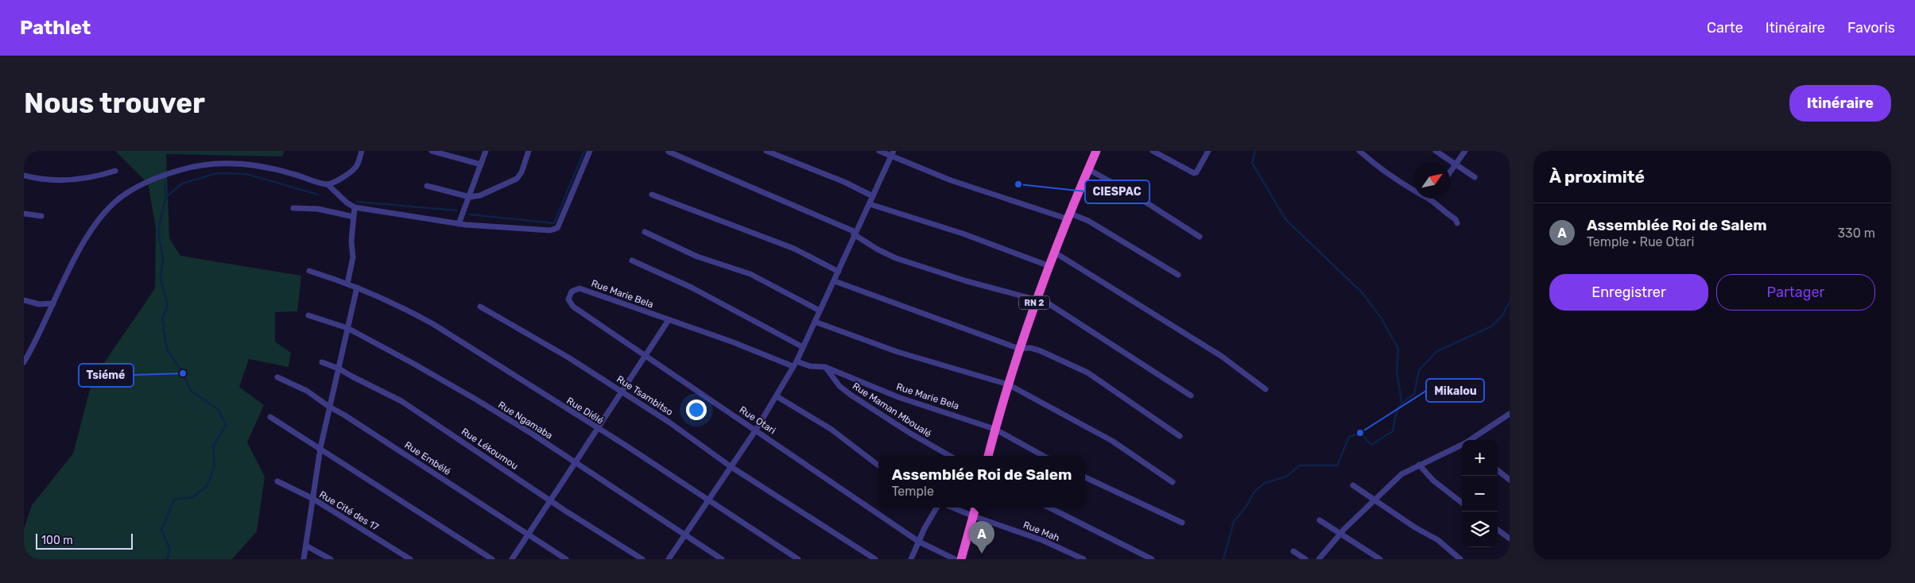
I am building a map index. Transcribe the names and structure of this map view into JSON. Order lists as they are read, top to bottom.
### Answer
{
  "streets": {
    "highway": ["RN 2"],
    "street": [
      "Rue Marie Bela",
      "Rue Tsambitso",
      "Rue Maman Mboualé",
      "Rue Diélé",
      "Rue Ngamaba",
      "Rue Otari",
      "Rue Lékoumou",
      "Rue Embélé",
      "Rue Cité des 17",
      "Rue Mah"
    ]
  },
  "crossings": [
    ["Rue Marie Bela", "RN 2"],
    ["Rue Marie Bela", "Rue Maman Mboualé"],
    ["Rue Marie Bela", "Rue Otari"]
  ],
  "places": ["CIESPAC", "Tsiémé", "Mikalou"],
  "scale_bar": "100 m",
  "north": "top right",
  "page": {
    "header": "Pathlet",
    "nav": ["Carte", "Itinéraire", "Favoris"],
    "buttons": [
      "Itinéraire",
      ["Enregistrer", "Partager"]
    ],
    "title": "Nous trouver",
    "heading": "À proximité",
    "list": [
      {
        "mark": "A",
        "name": "Assemblée Roi de Salem",
        "note": "Temple · Rue Otari",
        "value": "330 m"
      }
    ],
    "map_buttons": ["+", "−"],
    "popup": ["Assemblée Roi de Salem", "Temple"],
    "pins": "A",
    "scale": "100 m"
  }
}
